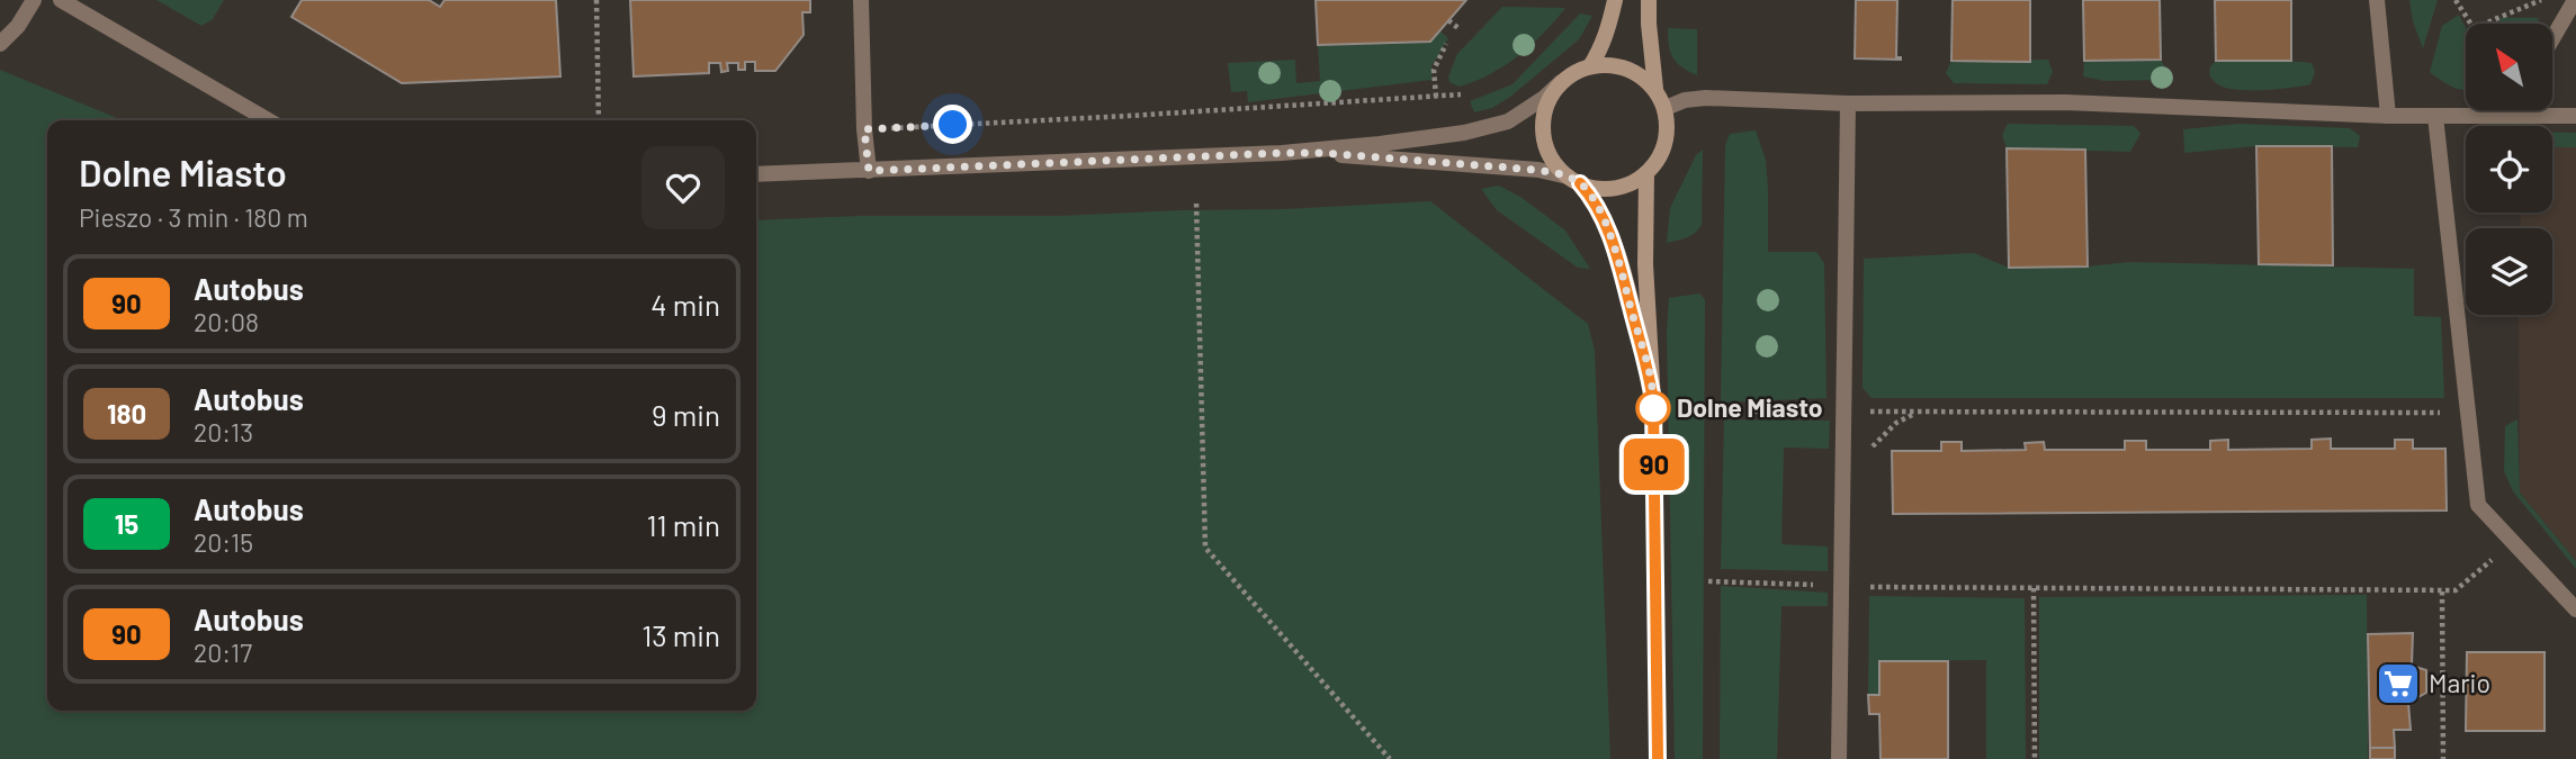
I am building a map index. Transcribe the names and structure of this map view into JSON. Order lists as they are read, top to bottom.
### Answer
{
  "places": {
    "other": ["Dolne Miasto"],
    "supermarket": ["Mario"]
  },
  "lines": ["bus line 90"],
  "north": "top left",
  "page": {
    "on_map": "90",
    "heading": ["Dolne Miasto", "Pieszo · 3 min · 180 m"],
    "list": [
      {
        "mark": "90",
        "name": "Autobus",
        "note": "20:08",
        "value": "4 min"
      },
      {
        "mark": "180",
        "name": "Autobus",
        "note": "20:13",
        "value": "9 min"
      },
      {
        "mark": "15",
        "name": "Autobus",
        "note": "20:15",
        "value": "11 min"
      },
      {
        "mark": "90",
        "name": "Autobus",
        "note": "20:17",
        "value": "13 min"
      }
    ]
  }
}
